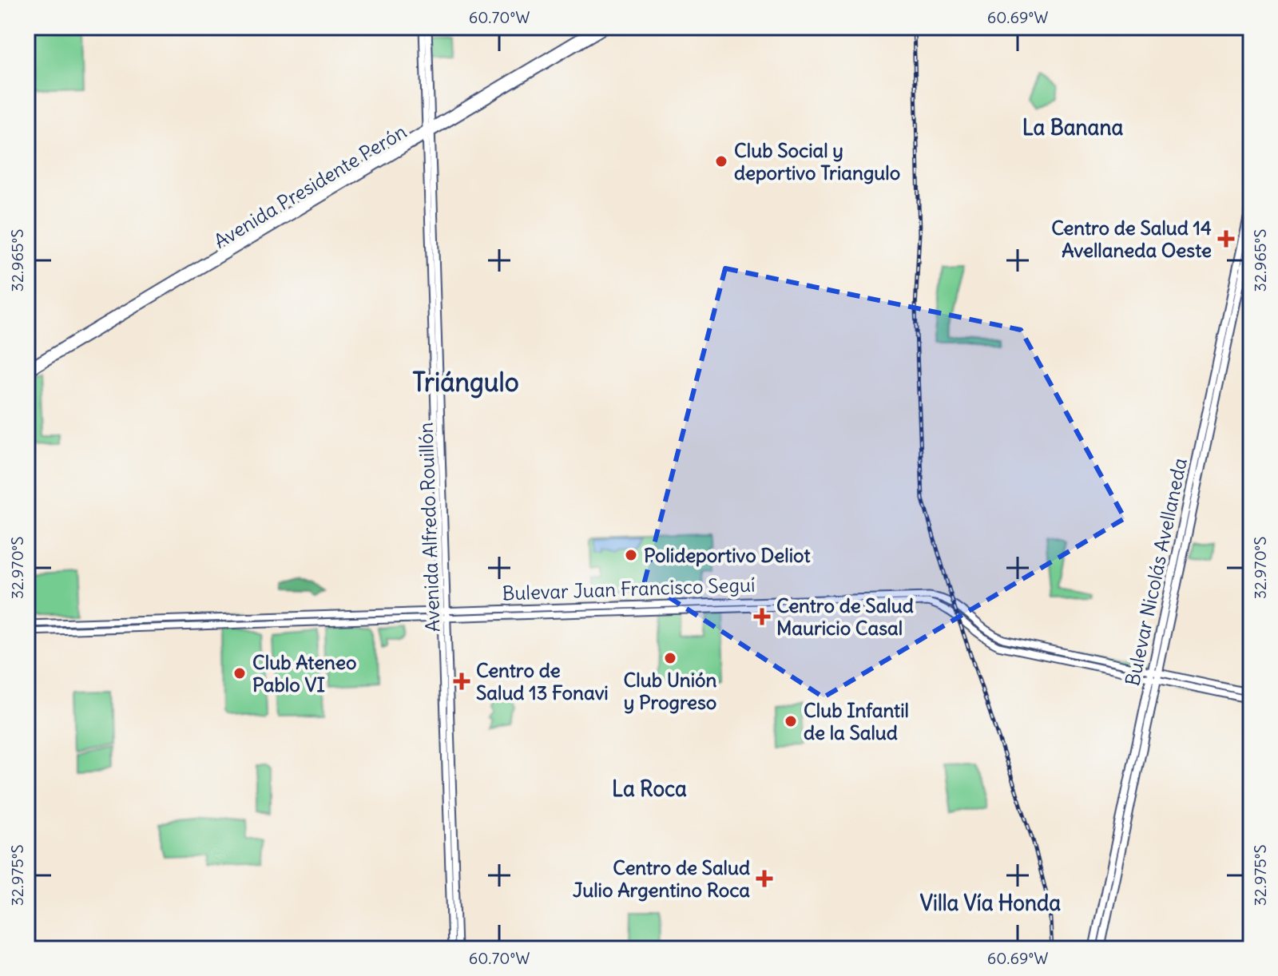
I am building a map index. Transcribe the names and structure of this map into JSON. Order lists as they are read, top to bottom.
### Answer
{
  "streets": {
    "main road": [
      "Avenida Presidente Perón",
      "Avenida Alfredo Rouillón",
      "Bulevar Nicolás Avellaneda",
      "Bulevar Juan Francisco Seguí"
    ]
  },
  "crossings": [
    ["Avenida Presidente Perón", "Avenida Alfredo Rouillón"],
    ["Avenida Alfredo Rouillón", "Bulevar Juan Francisco Seguí"],
    ["Bulevar Nicolás Avellaneda", "Bulevar Juan Francisco Seguí"]
  ],
  "districts": [
    "La Banana",
    "Triángulo",
    "La Roca",
    "Villa Vía Honda"
  ],
  "places": {
    "other": [
      "Club Social y deportivo Triangulo",
      "Polideportivo Deliot",
      "Club Unión y Progreso",
      "Club Ateneo Pablo VI",
      "Club Infantil de la Salud"
    ],
    "health": [
      "Centro de Salud 14 Avellaneda Oeste",
      "Centro de Salud Mauricio Casal",
      "Centro de Salud 13 Fonavi",
      "Centro de Salud Julio Argentino Roca"
    ]
  },
  "coordinates": [
    "60.70°W",
    "60.69°W",
    "32.965°S",
    "32.970°S",
    "32.975°S"
  ]
}
